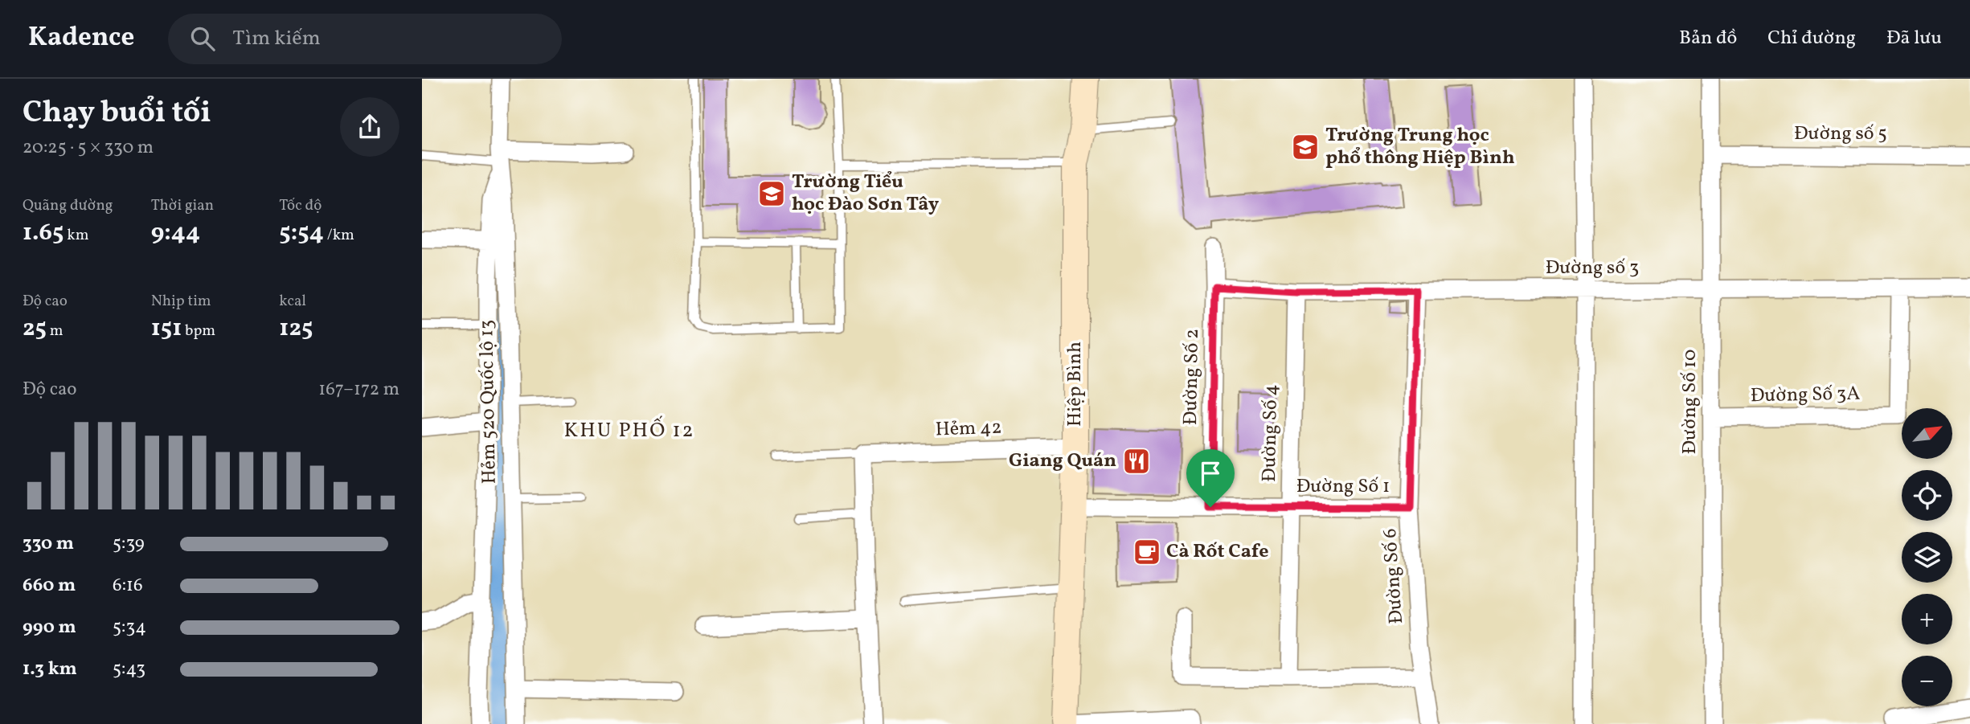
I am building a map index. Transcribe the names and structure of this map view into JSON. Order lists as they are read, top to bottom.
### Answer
{
  "streets": {
    "main road": ["Hiệp Bình"],
    "street": [
      "Đường số 5",
      "Đường số 3",
      "Đường Số 2",
      "Đường Số 3A",
      "Hẻm 520 Quốc lộ 13",
      "Đường Số 10",
      "Hẻm 42",
      "Đường Số 4",
      "Đường Số 1",
      "Đường Số 6"
    ]
  },
  "crossings": [
    ["Đường số 5", "Đường Số 10"],
    ["Đường số 3", "Đường Số 2"],
    ["Đường số 3", "Đường Số 3A"],
    ["Đường số 3", "Đường Số 10"],
    ["Đường số 3", "Đường Số 4"],
    ["Đường số 3", "Đường Số 6"],
    ["Đường Số 2", "Đường Số 1"],
    ["Hiệp Bình", "Hẻm 42"],
    ["Hiệp Bình", "Đường Số 1"],
    ["Đường Số 3A", "Đường Số 10"],
    ["Đường Số 4", "Đường Số 1"],
    ["Đường Số 1", "Đường Số 6"]
  ],
  "districts": ["KHU PHỐ 12"],
  "places": {
    "school or university": ["Trường Trung học phổ thông Hiệp Bình", "Trường Tiểu học Đào Sơn Tây"],
    "restaurant": ["Giang Quán"],
    "cafe": ["Cà Rốt Cafe"]
  },
  "north": "top right",
  "page": {
    "header": "Kadence",
    "search": "Tìm kiếm",
    "nav": ["Bản đồ", "Chỉ đường", "Đã lưu"],
    "heading": ["Chạy buổi tối", "20:25 · 5 × 330 m"],
    "stats": [
      ["Quãng đường", "1.65 km"],
      ["Thời gian", "9:44"],
      ["Tốc độ", "5:54 /km"],
      ["Độ cao", "25 m"],
      ["Nhịp tim", "151 bpm"],
      ["kcal", "125"]
    ],
    "chart": ["Độ cao", "167–172 m"],
    "map_buttons": ["+", "−"],
    "list": [
      {
        "name": "330 m",
        "note": "5:39"
      },
      {
        "name": "660 m",
        "note": "6:16"
      },
      {
        "name": "990 m",
        "note": "5:34"
      },
      {
        "name": "1.3 km",
        "note": "5:43"
      }
    ]
  }
}
